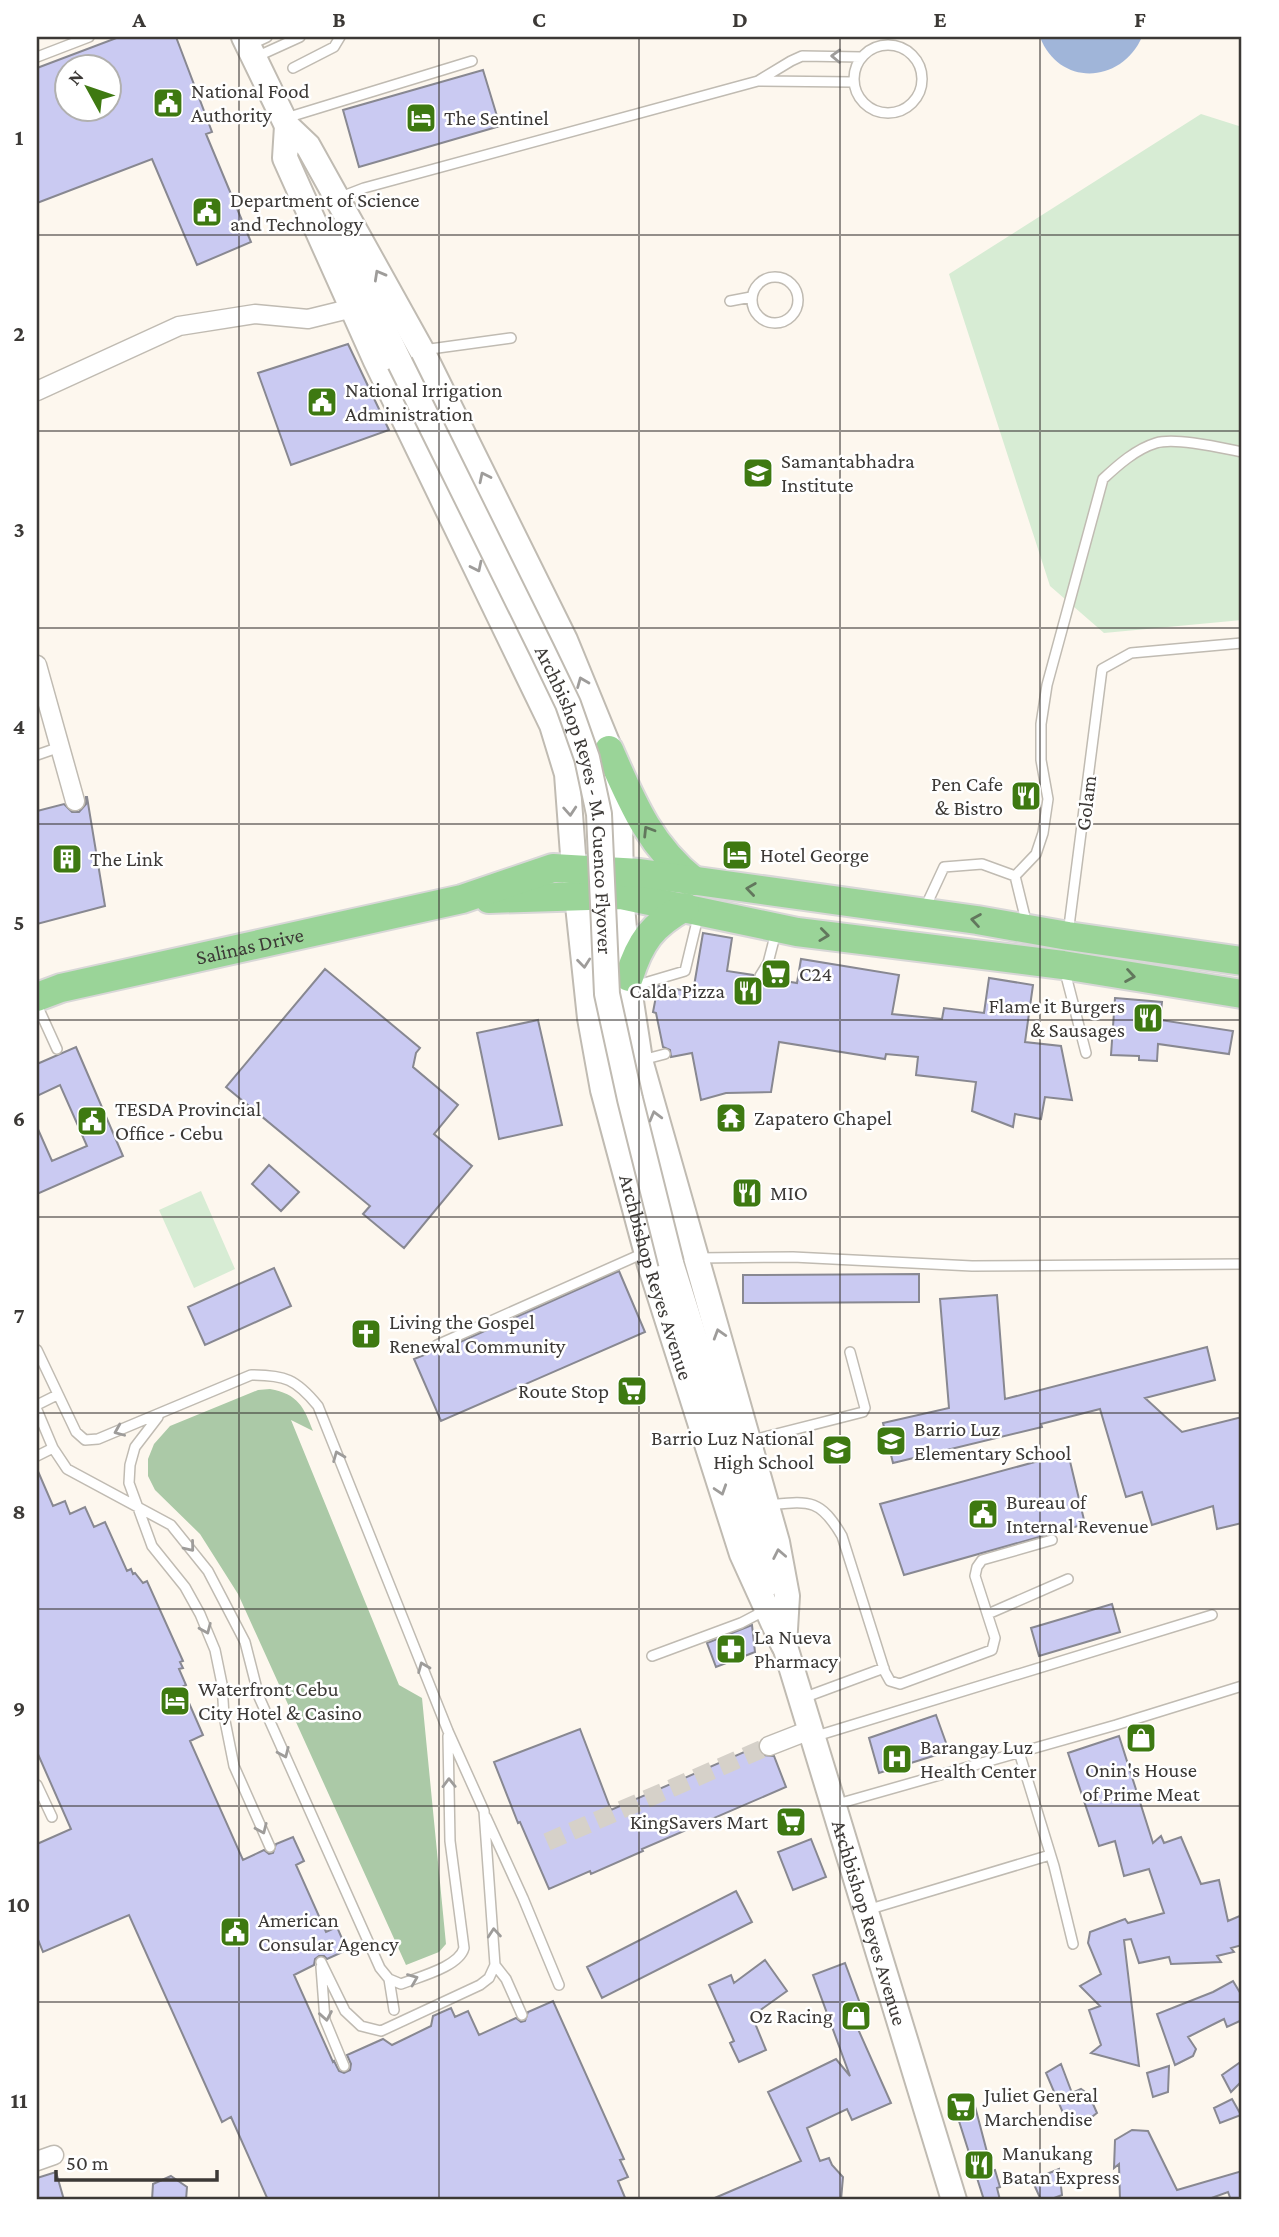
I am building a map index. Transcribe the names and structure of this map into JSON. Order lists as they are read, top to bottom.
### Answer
{
  "streets": {
    "main road": ["Archbishop Reyes - M. Cuenco Flyover", "Salinas Drive", "Archbishop Reyes Avenue"],
    "lane": ["Golam"]
  },
  "crossings": [
    ["Archbishop Reyes - M. Cuenco Flyover", "Archbishop Reyes Avenue"],
    ["Salinas Drive", "Archbishop Reyes Avenue"]
  ],
  "places": {
    "public building": [
      "National Food Authority",
      "Department of Science and Technology",
      "National Irrigation Administration",
      "TESDA Provincial Office - Cebu",
      "Bureau of Internal Revenue",
      "American Consular Agency"
    ],
    "hotel": ["The Sentinel", "Hotel George", "Waterfront Cebu City Hotel & Casino"],
    "school or university": ["Samantabhadra Institute", "Barrio Luz Elementary School", "Barrio Luz National High School"],
    "restaurant": [
      "Pen Cafe & Bistro",
      "Calda Pizza",
      "Flame it Burgers & Sausages",
      "MIO",
      "Manukang Batan Express"
    ],
    "building": ["The Link"],
    "supermarket": [
      "C24",
      "Route Stop",
      "KingSavers Mart",
      "Juliet General Marchendise"
    ],
    "temple": ["Zapatero Chapel"],
    "church": ["Living the Gospel Renewal Community"],
    "pharmacy": ["La Nueva Pharmacy"],
    "shop": ["Onin's House of Prime Meat", "Oz Racing"],
    "hospital": ["Barangay Luz Health Center"]
  },
  "scale_bar": "50 m",
  "north": "top left",
  "grid": {
    "columns": [
      "A",
      "B",
      "C",
      "D",
      "E",
      "F"
    ],
    "rows": [
      "1",
      "2",
      "3",
      "4",
      "5",
      "6",
      "7",
      "8",
      "9",
      "10",
      "11"
    ]
  }
}
